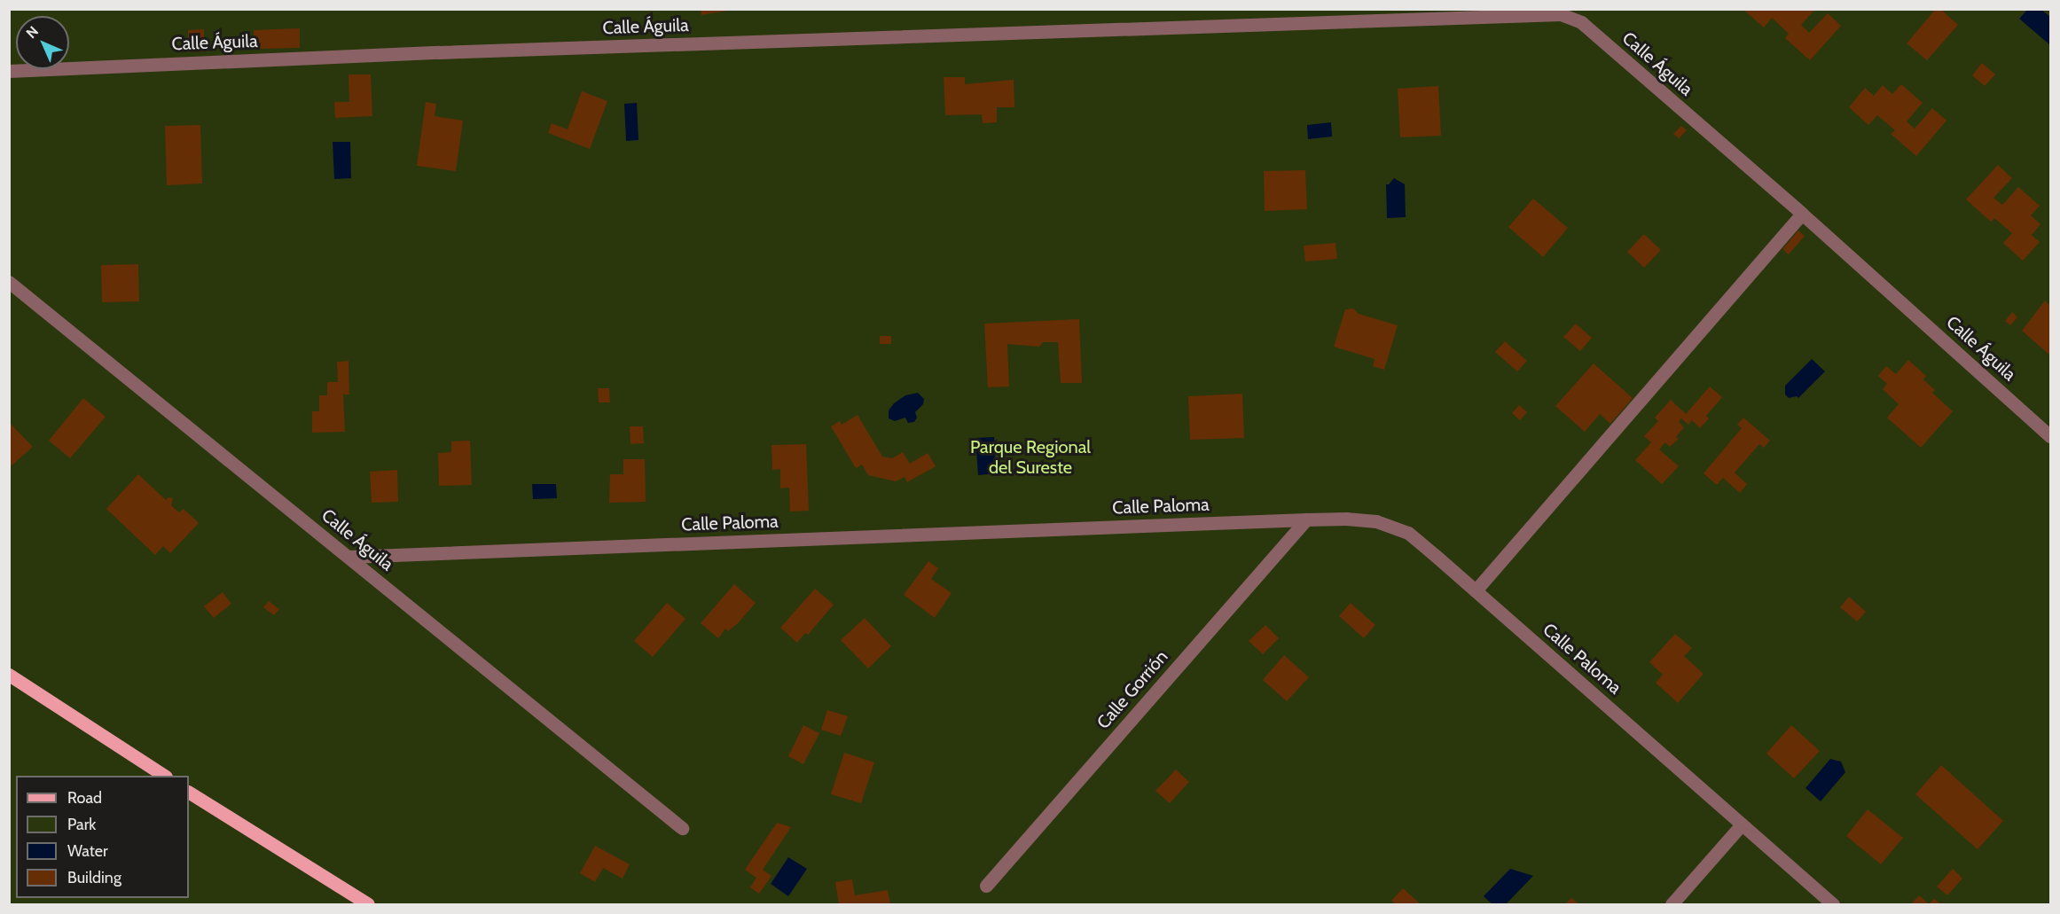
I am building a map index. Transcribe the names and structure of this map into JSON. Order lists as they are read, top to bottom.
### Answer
{
  "streets": {
    "street": ["Calle Águila", "Calle Paloma", "Calle Gorrión"]
  },
  "crossings": [
    ["Calle Águila", "Calle Paloma"],
    ["Calle Paloma", "Calle Gorrión"]
  ],
  "parks": ["Parque Regional del Sureste"],
  "legend": [
    "Road",
    "Park",
    "Water",
    "Building"
  ],
  "north": "top left"
}
